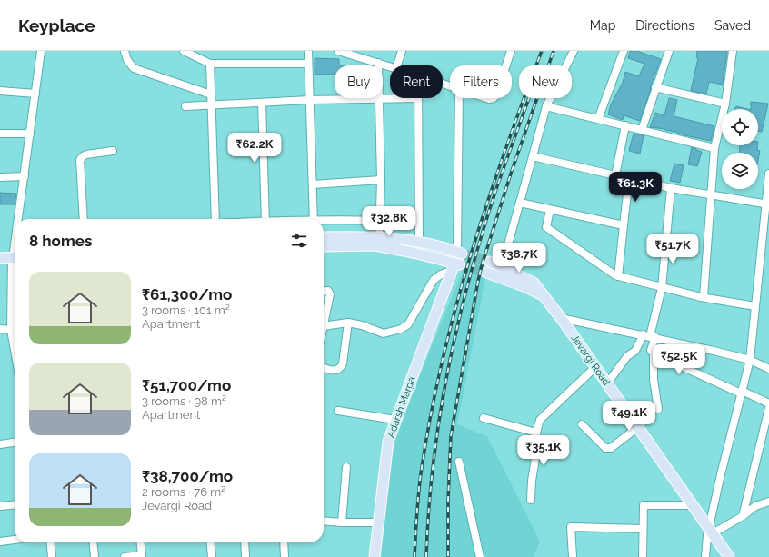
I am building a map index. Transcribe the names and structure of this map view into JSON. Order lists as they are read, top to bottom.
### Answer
{
  "streets": {
    "main road": ["Jevargi Road", "Adarsh Marga"]
  },
  "page": {
    "header": "Keyplace",
    "nav": ["Map", "Directions", "Saved"],
    "chip": [
      "Buy",
      "Rent",
      "Filters",
      "New"
    ],
    "price": [
      "₹62.2K",
      "₹61.3K",
      "₹32.8K",
      "₹51.7K",
      "₹38.7K",
      "₹52.5K",
      "₹49.1K",
      "₹35.1K"
    ],
    "heading": "8 homes",
    "list": [
      {
        "name": "₹61,300/mo",
        "note": "3 rooms · 101 m² · Apartment"
      },
      {
        "name": "₹51,700/mo",
        "note": "3 rooms · 98 m² · Apartment"
      },
      {
        "name": "₹38,700/mo",
        "note": "2 rooms · 76 m² · Jevargi Road"
      }
    ]
  }
}
